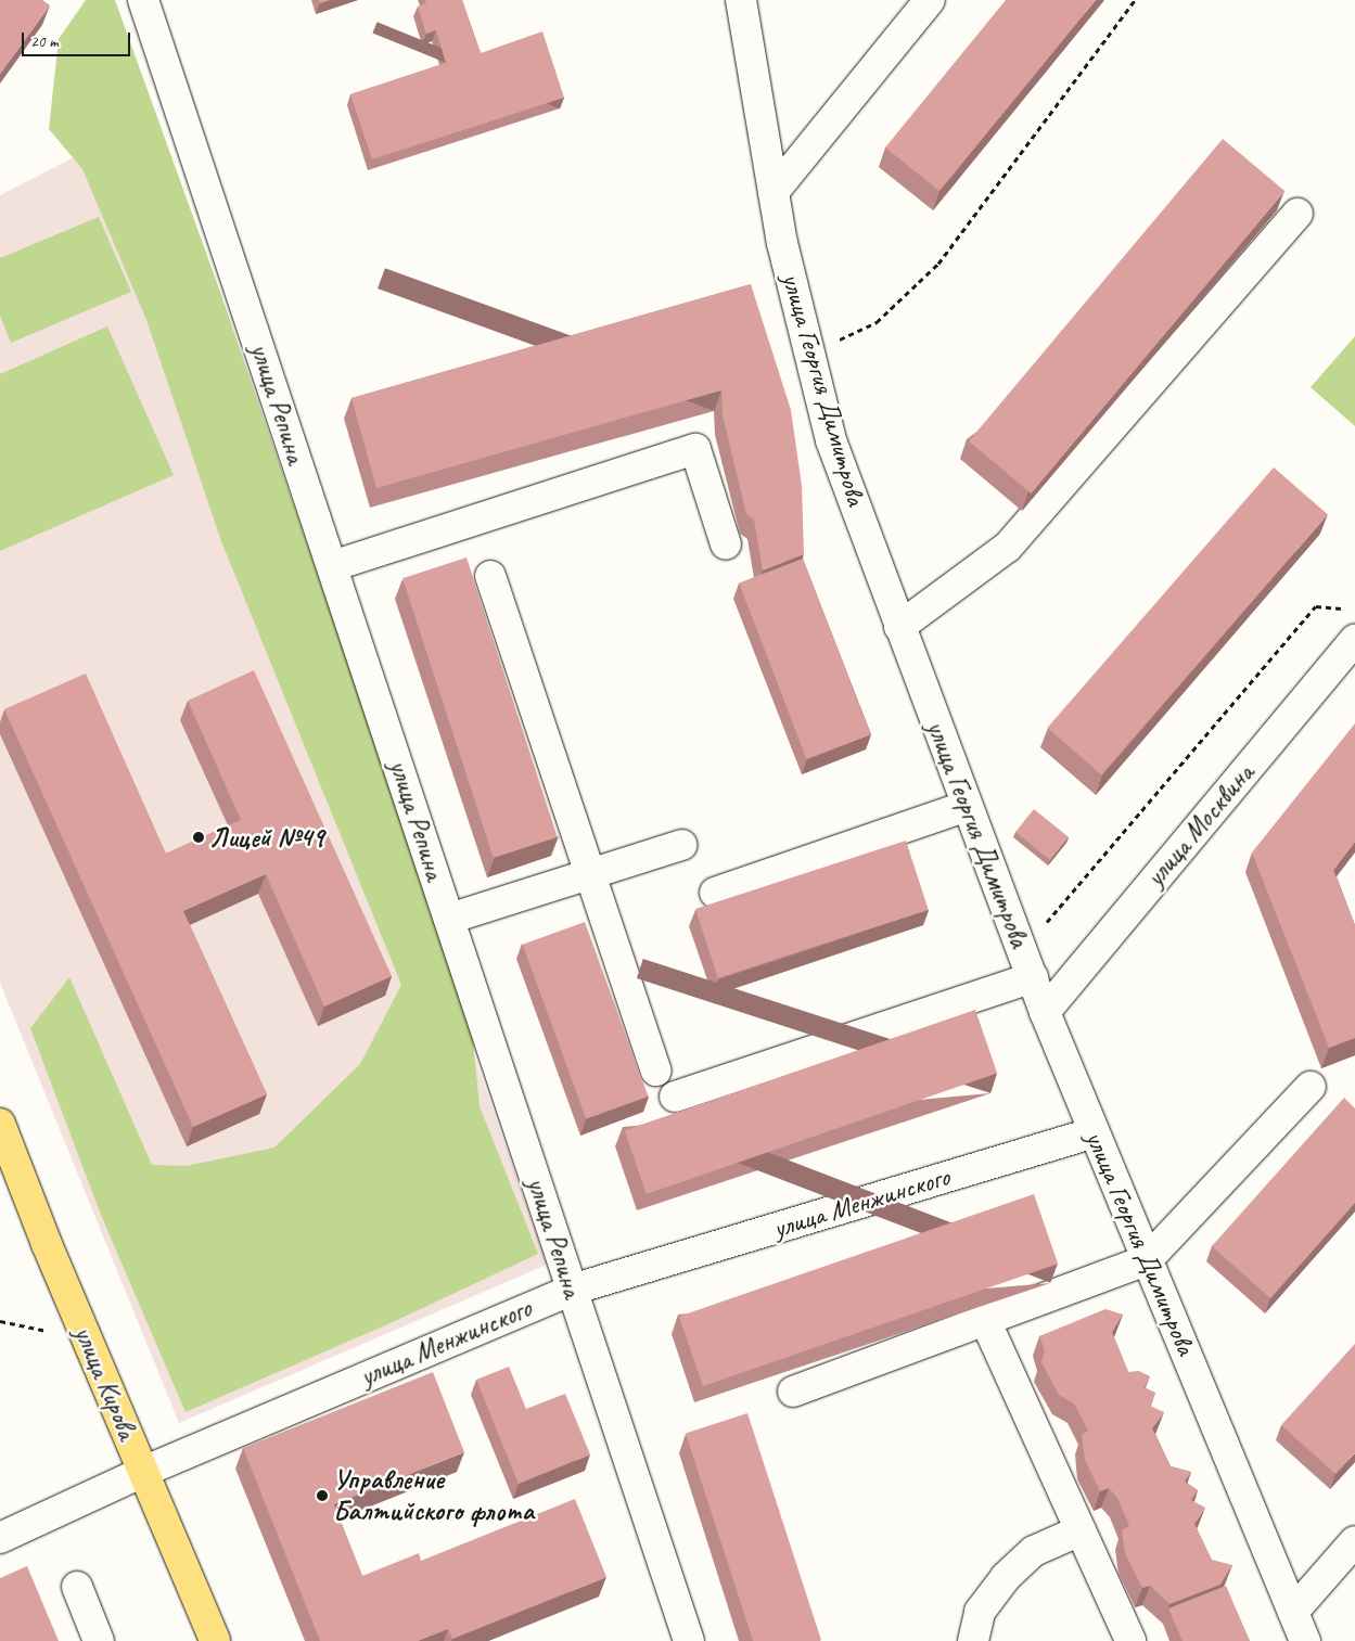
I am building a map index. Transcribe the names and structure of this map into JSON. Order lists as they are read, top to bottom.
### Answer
{
  "streets": {
    "main road": ["улица Кирова"],
    "street": [
      "улица Георгия Димитрова",
      "улица Репина",
      "улица Москвина",
      "улица Менжинского"
    ]
  },
  "crossings": [
    ["улица Георгия Димитрова", "улица Москвина"],
    ["улица Георгия Димитрова", "улица Менжинского"],
    ["улица Репина", "улица Менжинского"],
    ["улица Менжинского", "улица Кирова"]
  ],
  "places": ["Лицей №49", "Управление Балтийского флота"],
  "scale_bar": "20 m"
}
